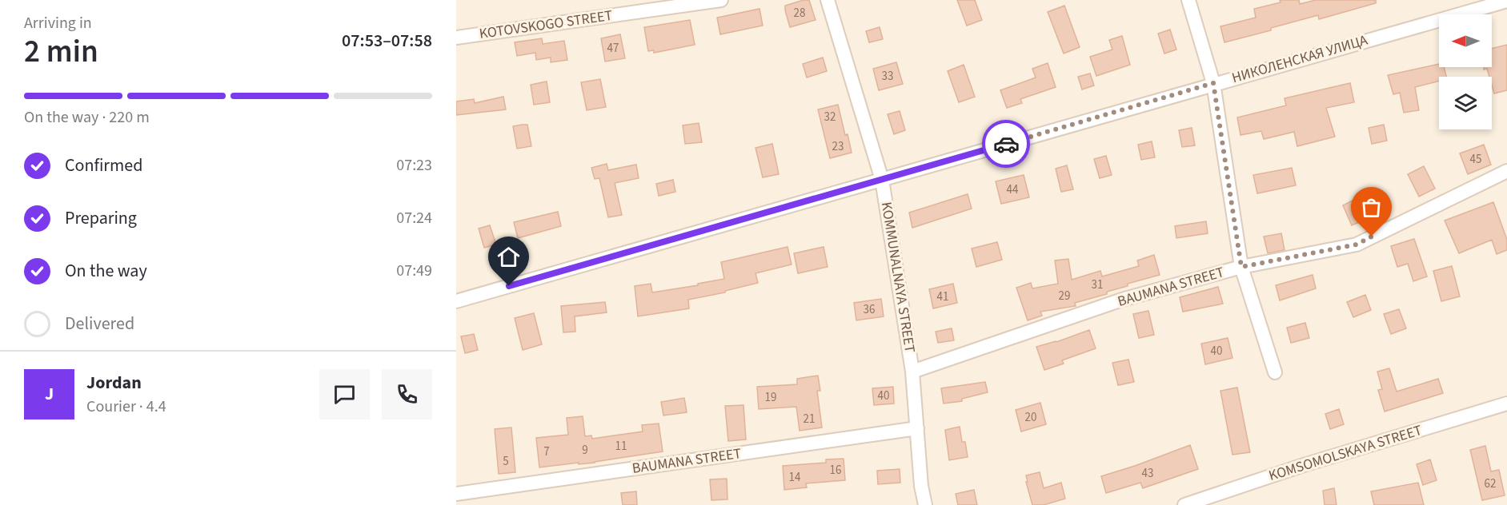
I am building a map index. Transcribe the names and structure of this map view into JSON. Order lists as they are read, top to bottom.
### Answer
{
  "streets": {
    "street": [
      "KOTOVSKOGO STREET",
      "НИКОЛЕНСКАЯ УЛИЦА",
      "KOMMUNALNAYA STREET",
      "BAUMANA STREET",
      "KOMSOMOLSKAYA STREET"
    ]
  },
  "crossings": [
    ["НИКОЛЕНСКАЯ УЛИЦА", "KOMMUNALNAYA STREET"],
    ["KOMMUNALNAYA STREET", "BAUMANA STREET"]
  ],
  "house_numbers": [
    "28",
    "47",
    "33",
    "32",
    "23",
    "45",
    "44",
    "31",
    "29",
    "41",
    "36",
    "40",
    "40",
    "19",
    "20",
    "21",
    "11",
    "9",
    "7",
    "5",
    "16",
    "43",
    "14",
    "62"
  ],
  "north": "left",
  "page": {
    "heading": ["2 min", "Arriving in", "07:53–07:58"],
    "panel": ["Jordan", "Courier · 4.4"],
    "bar": "On the way · 220 m",
    "list": [
      ["Confirmed", "07:23"],
      ["Preparing", "07:24"],
      ["On the way", "07:49"],
      "Delivered"
    ],
    "round": "J"
  }
}
